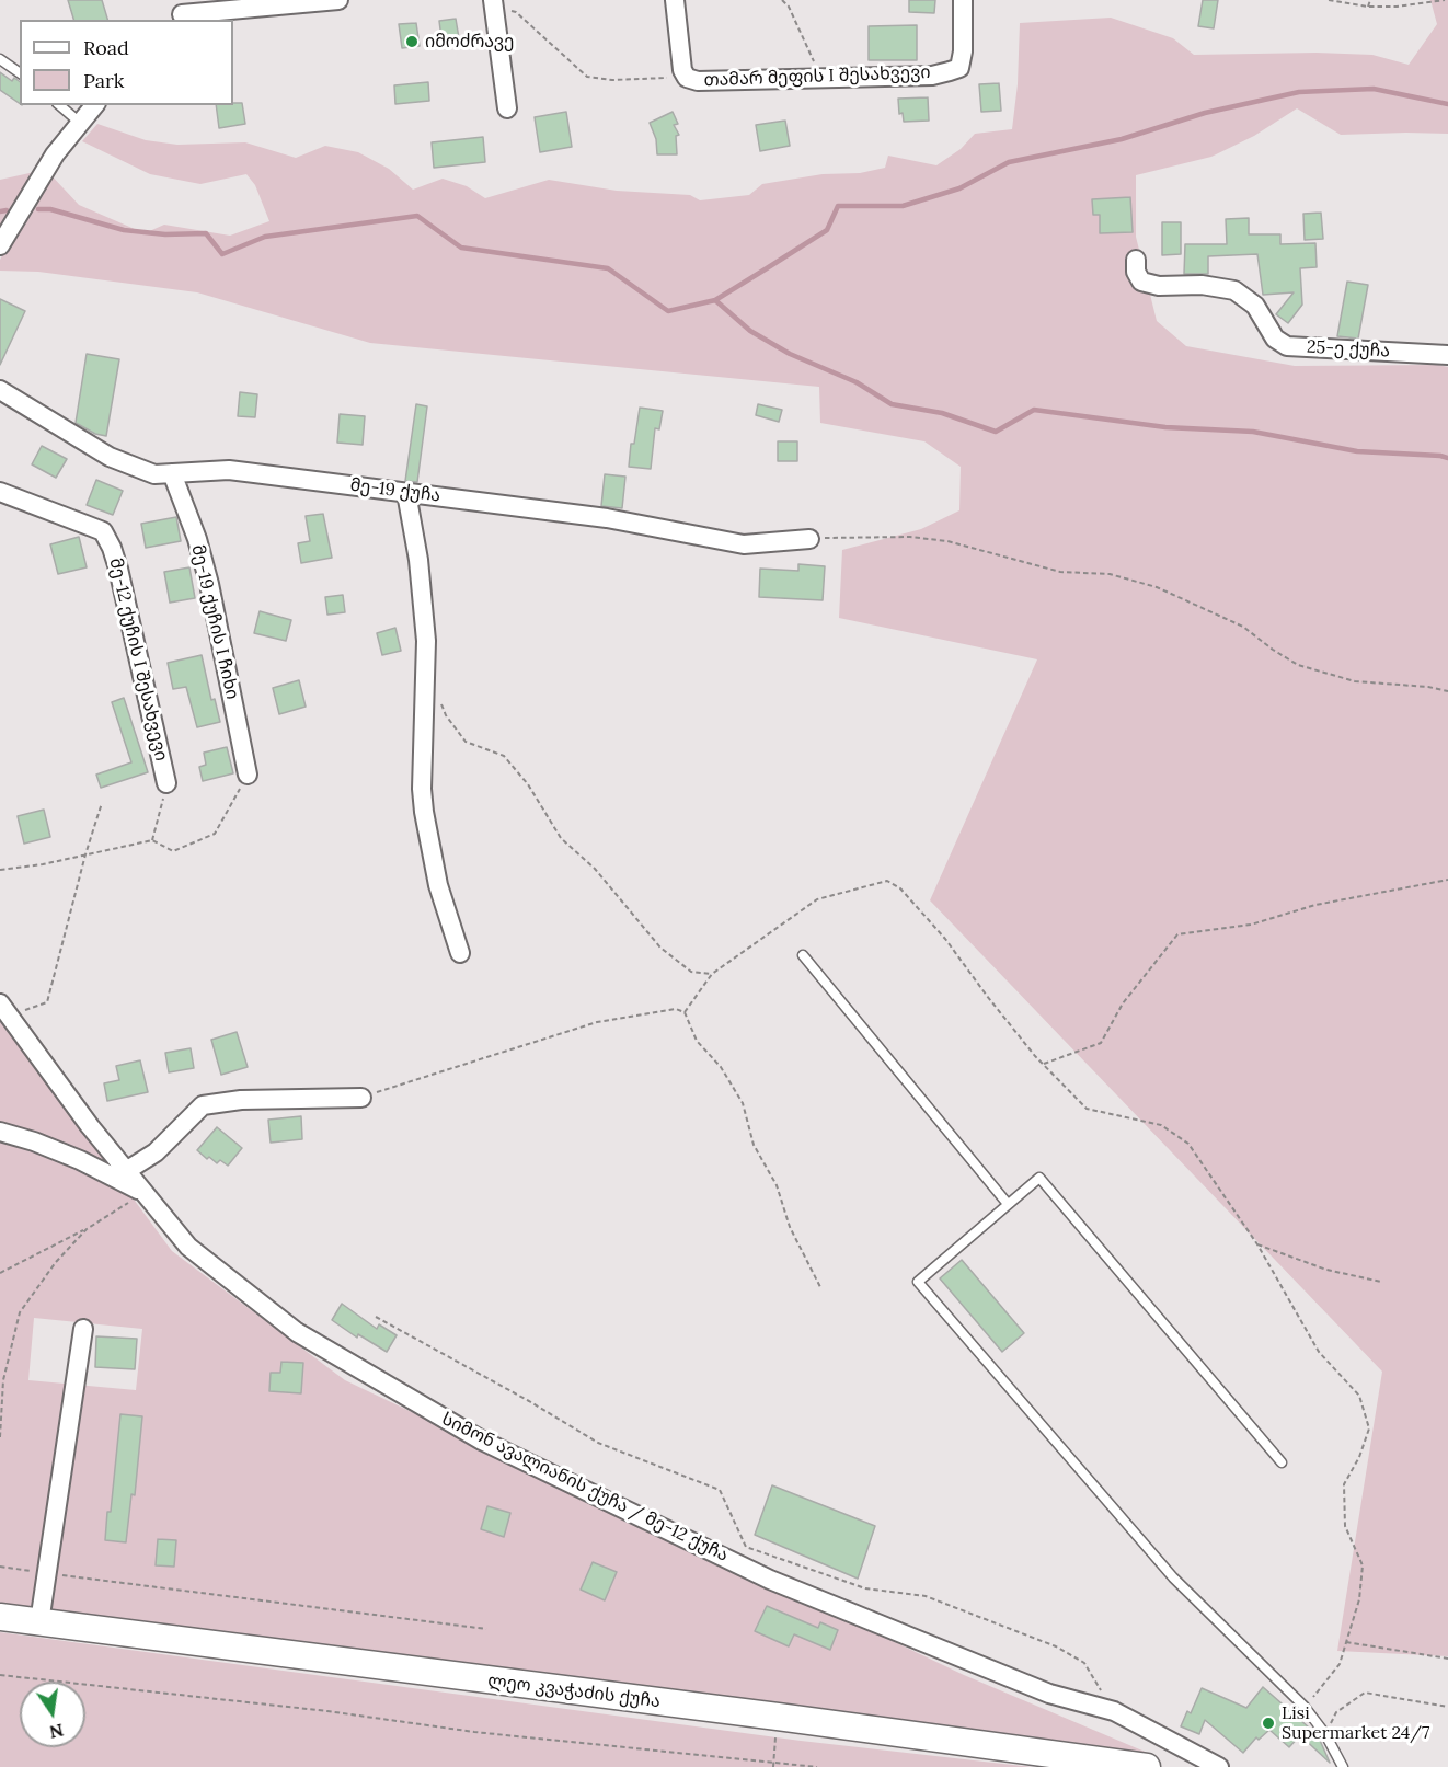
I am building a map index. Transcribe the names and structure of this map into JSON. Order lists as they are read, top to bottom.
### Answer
{
  "streets": {
    "main road": ["ლეო კვაჭაძის ქუჩა"],
    "street": [
      "თამარ მეფის I შესახვევი",
      "25-ე ქუჩა",
      "მე-19 ქუჩა",
      "მე-19 ქუჩის I ჩიხი",
      "მე-12 ქუჩის I შესახვევი",
      "სიმონ ავალიანის ქუჩა / მე-12 ქუჩა"
    ]
  },
  "crossings": [
    ["მე-19 ქუჩა", "მე-19 ქუჩის I ჩიხი"]
  ],
  "places": ["იმოძრავე", "Lisi Supermarket 24/7"],
  "legend": ["Road", "Park"],
  "north": "bottom"
}
